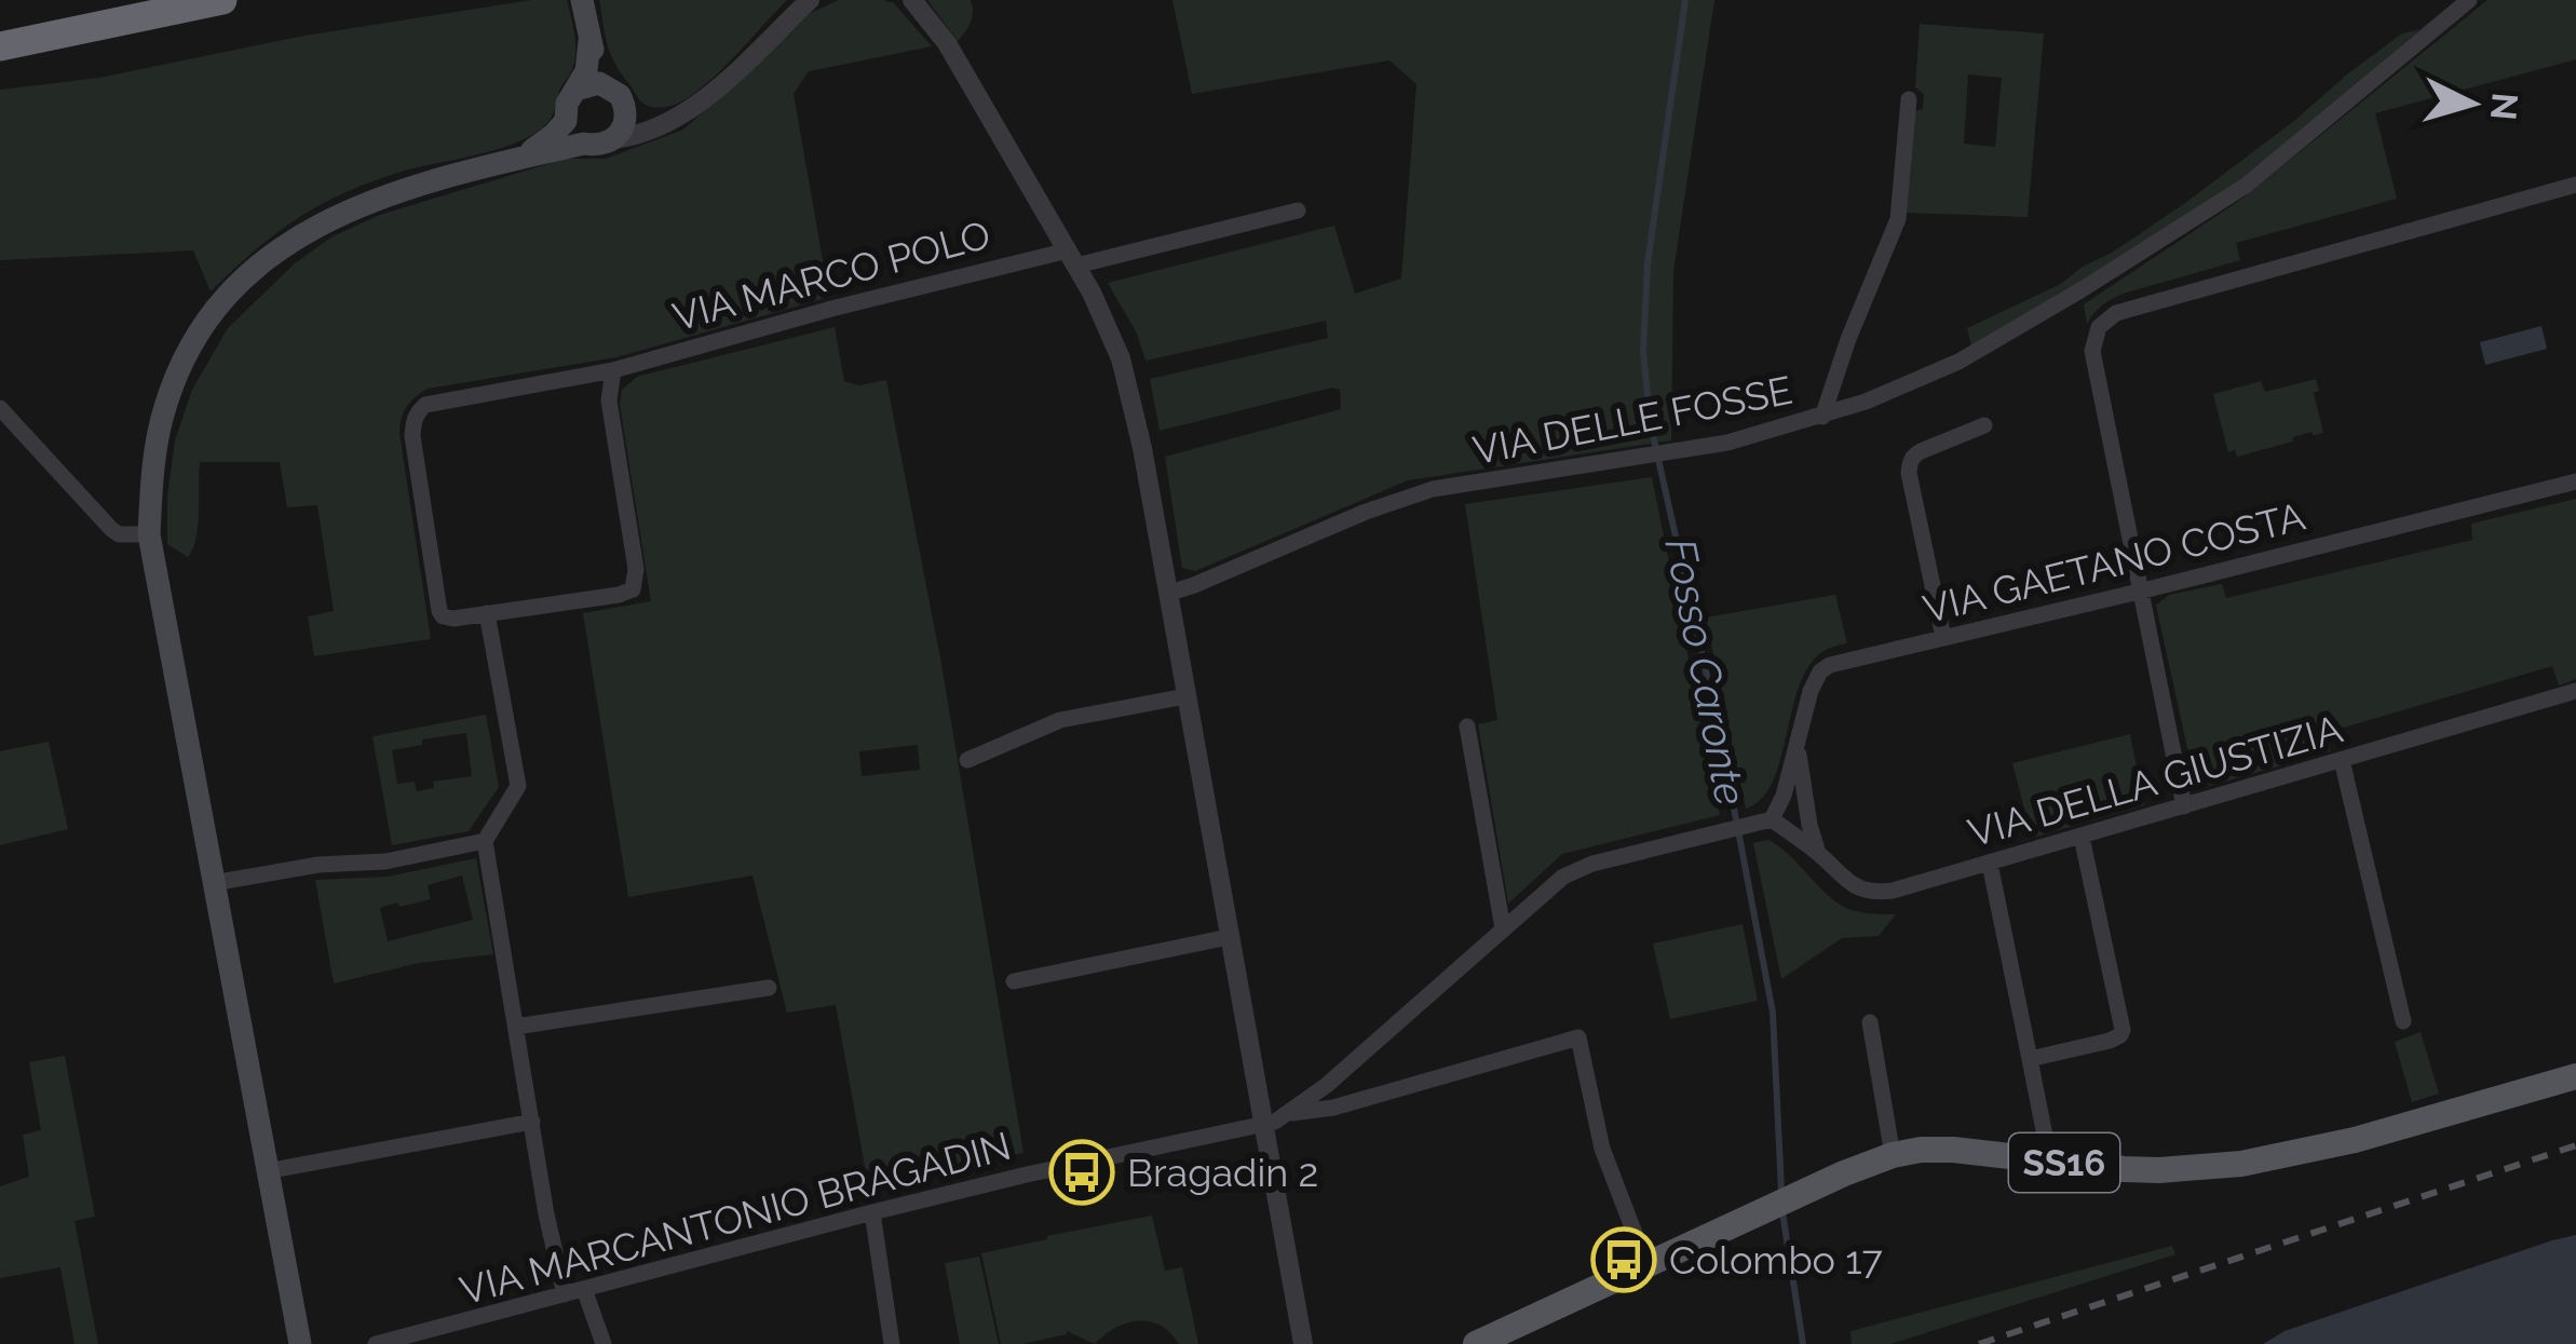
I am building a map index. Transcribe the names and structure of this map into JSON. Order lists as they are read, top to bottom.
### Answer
{
  "streets": {
    "main road": ["SS16"],
    "street": [
      "VIA MARCO POLO",
      "VIA DELLE FOSSE",
      "VIA GAETANO COSTA",
      "VIA DELLA GIUSTIZIA",
      "VIA MARCANTONIO BRAGADIN"
    ]
  },
  "crossings": [
    ["VIA MARCO POLO", "VIA DELLE FOSSE"],
    ["VIA MARCO POLO", "VIA MARCANTONIO BRAGADIN"],
    ["VIA GAETANO COSTA", "VIA DELLA GIUSTIZIA"]
  ],
  "water": ["Fosso Caronte"],
  "places": {
    "bus stop": ["Bragadin 2", "Colombo 17"]
  },
  "north": "right"
}
